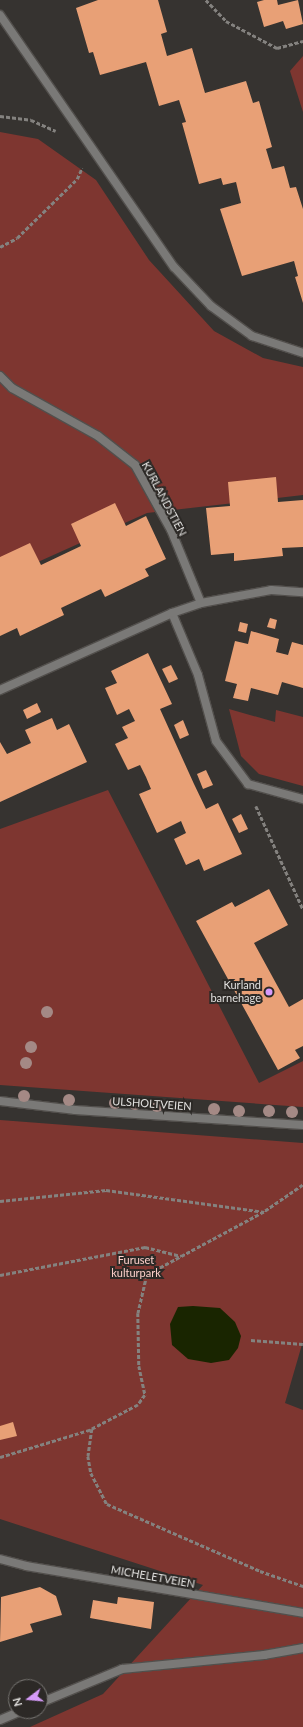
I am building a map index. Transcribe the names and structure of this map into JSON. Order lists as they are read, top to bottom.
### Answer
{
  "streets": {
    "street": ["KURLANDSTIEN", "ULSHOLTVEIEN", "MICHELETVEIEN"]
  },
  "parks": ["Furuset kulturpark"],
  "places": ["Kurland barnehage"],
  "north": "left"
}
